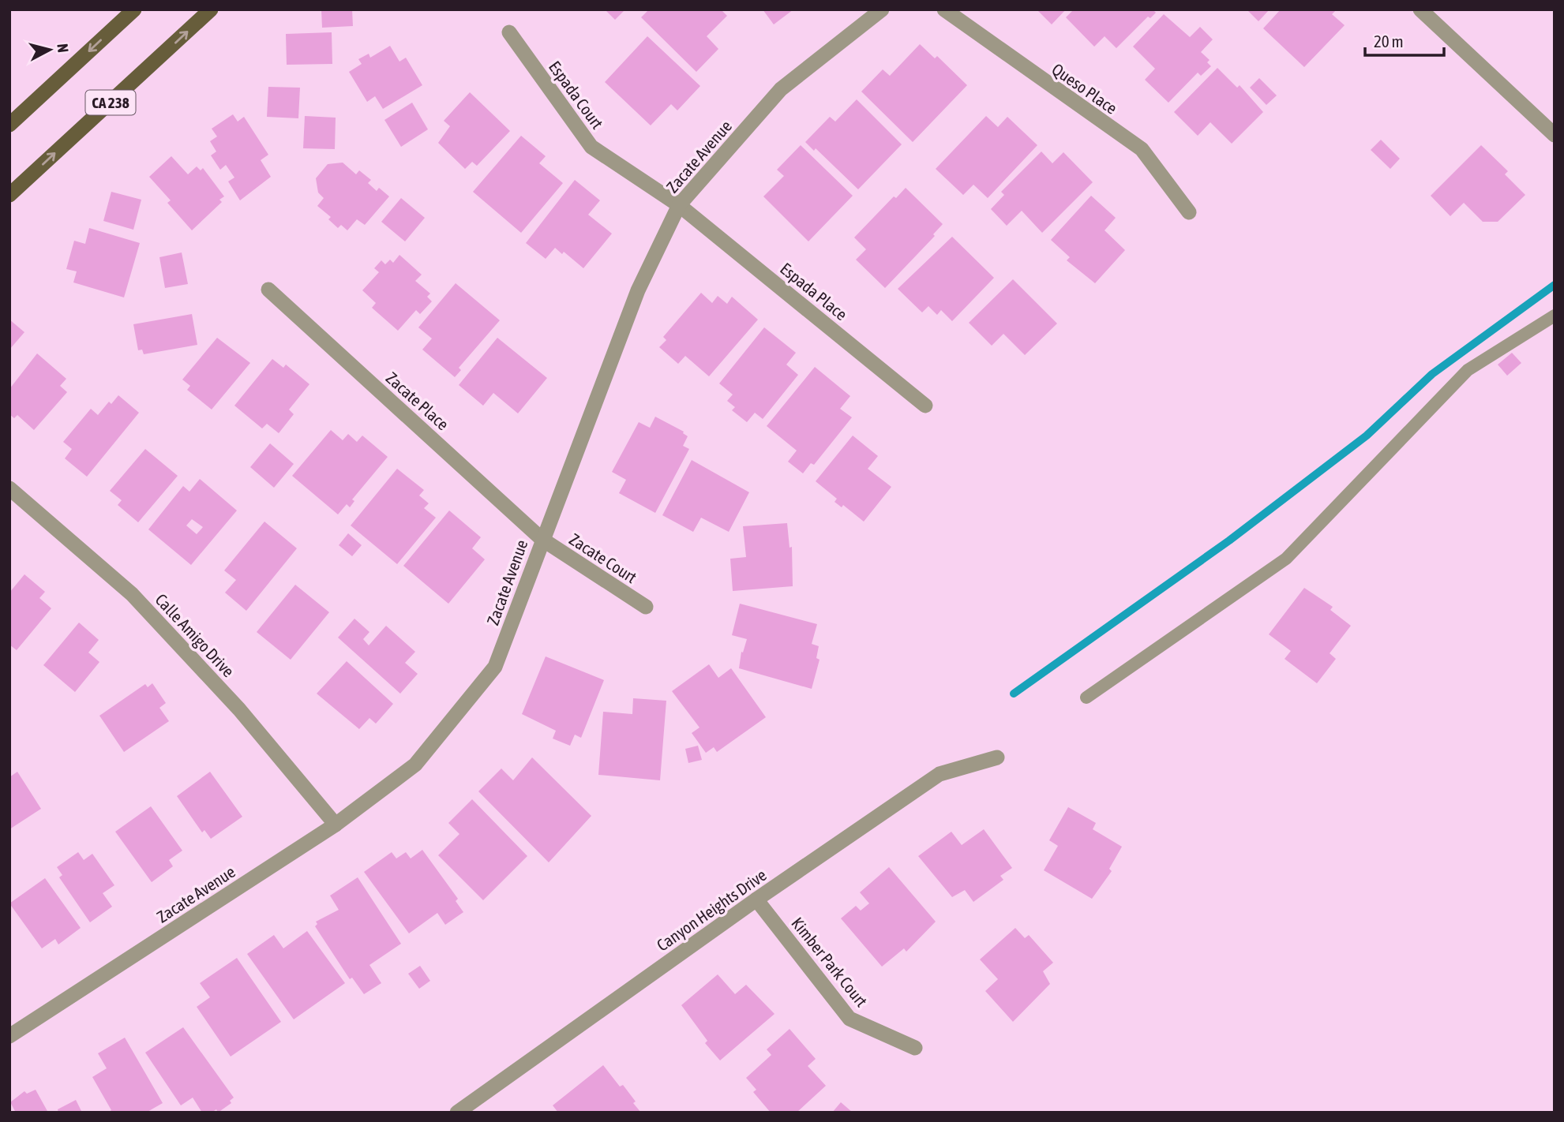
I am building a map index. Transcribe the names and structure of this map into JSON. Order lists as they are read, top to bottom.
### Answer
{
  "streets": {
    "main road": ["CA 238"],
    "street": [
      "Queso Place",
      "Espada Court",
      "Zacate Avenue",
      "Espada Place",
      "Zacate Place",
      "Zacate Court",
      "Calle Amigo Drive",
      "Canyon Heights Drive",
      "Kimber Park Court"
    ]
  },
  "crossings": [
    ["Espada Court", "Zacate Avenue"],
    ["Espada Court", "Espada Place"],
    ["Zacate Avenue", "Espada Place"],
    ["Zacate Avenue", "Zacate Place"],
    ["Zacate Avenue", "Zacate Court"],
    ["Zacate Avenue", "Calle Amigo Drive"],
    ["Zacate Place", "Zacate Court"],
    ["Canyon Heights Drive", "Kimber Park Court"]
  ],
  "scale_bar": "20 m",
  "north": "right"
}
